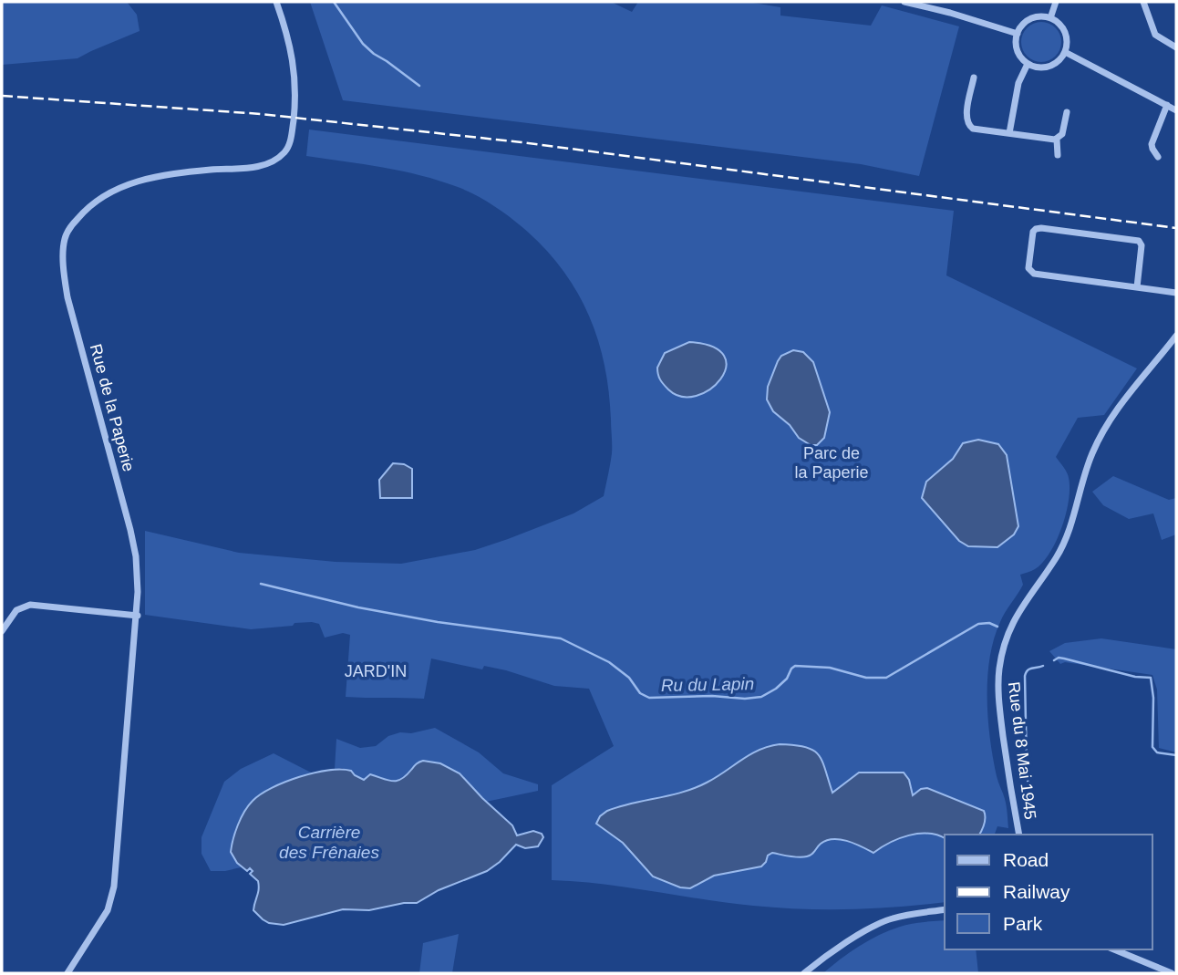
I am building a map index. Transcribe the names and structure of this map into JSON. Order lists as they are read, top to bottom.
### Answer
{
  "streets": {
    "street": ["Rue de la Paperie", "Rue du 8 Mai 1945"]
  },
  "water": ["Ru du Lapin", "Carrière des Frênaies"],
  "parks": ["Parc de la Paperie", "JARD'IN"],
  "legend": ["Road", "Railway", "Park"]
}
